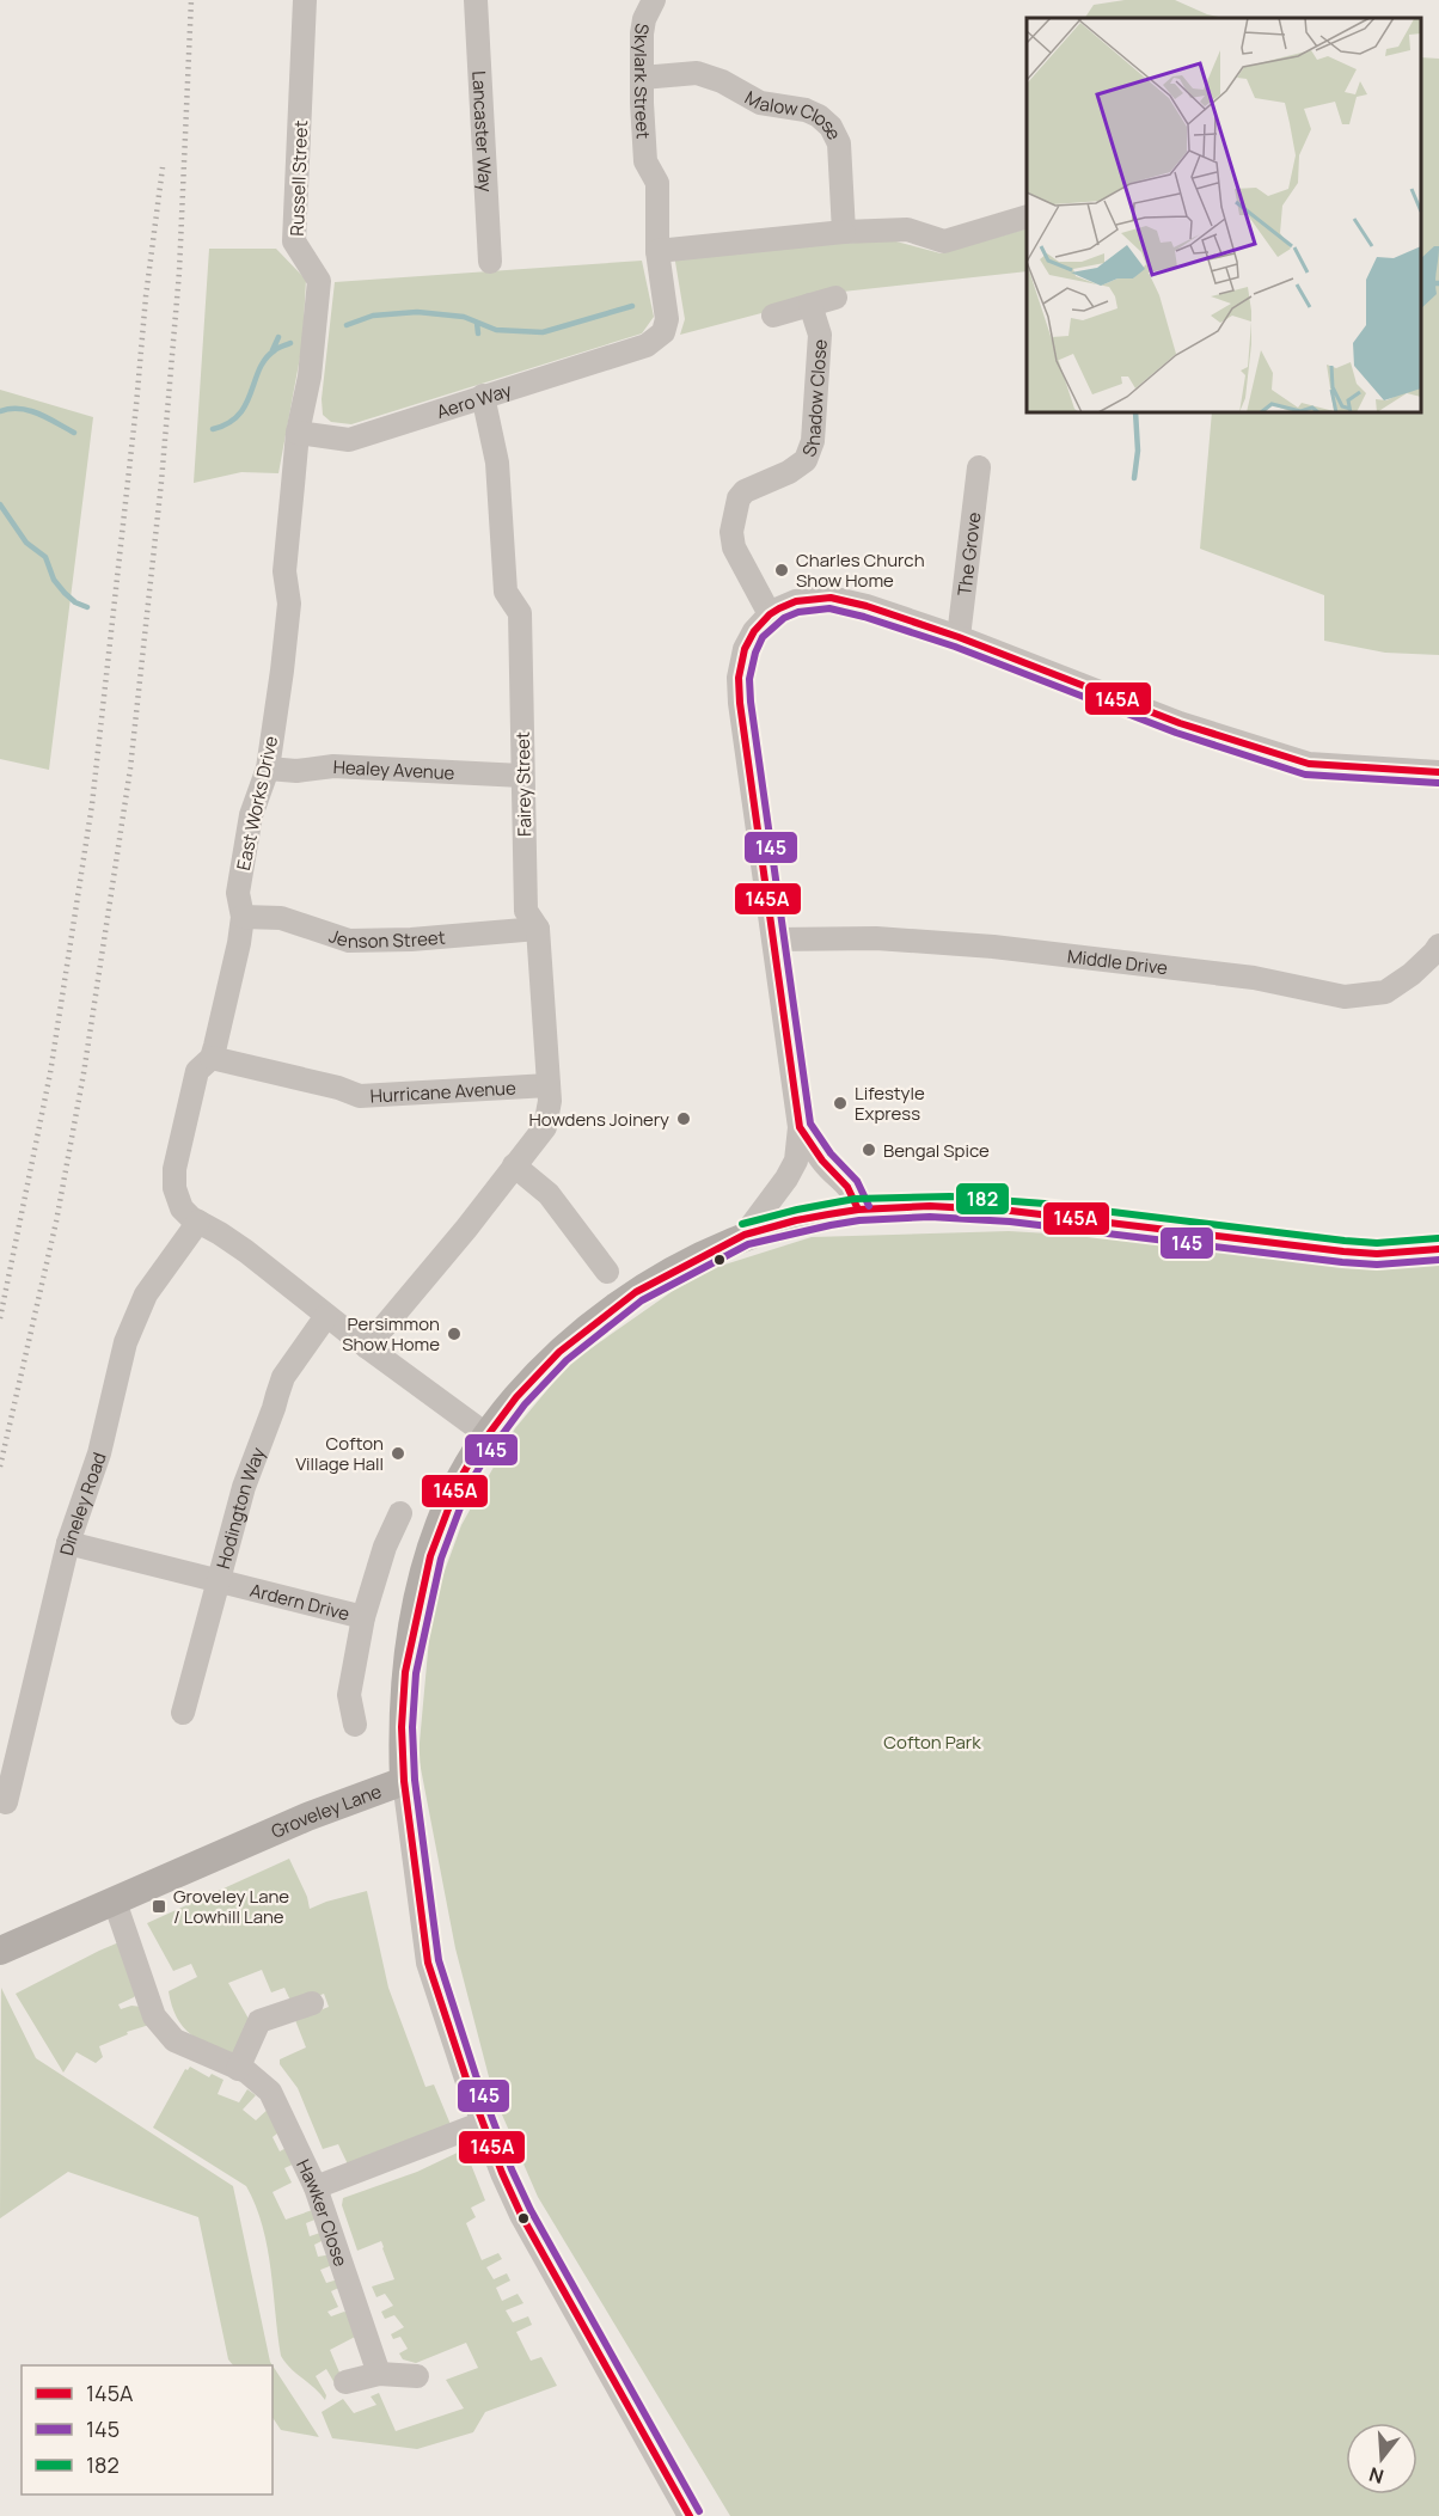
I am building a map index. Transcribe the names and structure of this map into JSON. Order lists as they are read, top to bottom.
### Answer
{
  "streets": {
    "main road": ["Groveley Lane"],
    "street": [
      "Skylark Street",
      "Malow Close",
      "Lancaster Way",
      "Russell Street",
      "Shadow Close",
      "Aero Way",
      "The Grove",
      "Healey Avenue",
      "Fairey Street",
      "East Works Drive",
      "Jenson Street",
      "Middle Drive",
      "Hurricane Avenue",
      "Dineley Road",
      "Hodington Way",
      "Ardern Drive",
      "Hawker Close"
    ]
  },
  "crossings": [
    ["Skylark Street", "Malow Close"],
    ["Skylark Street", "Aero Way"],
    ["Russell Street", "Aero Way"],
    ["Russell Street", "East Works Drive"],
    ["Aero Way", "Fairey Street"],
    ["Aero Way", "East Works Drive"],
    ["Healey Avenue", "Fairey Street"],
    ["Healey Avenue", "East Works Drive"],
    ["Fairey Street", "East Works Drive"],
    ["Fairey Street", "Jenson Street"],
    ["Fairey Street", "Hurricane Avenue"],
    ["East Works Drive", "Jenson Street"],
    ["East Works Drive", "Hurricane Avenue"],
    ["East Works Drive", "Dineley Road"],
    ["East Works Drive", "Hodington Way"],
    ["East Works Drive", "Groveley Lane"],
    ["Dineley Road", "Ardern Drive"],
    ["Hodington Way", "Ardern Drive"],
    ["Groveley Lane", "Hawker Close"]
  ],
  "parks": ["Cofton Park"],
  "places": {
    "other": [
      "Charles Church Show Home",
      "Lifestyle Express",
      "Howdens Joinery",
      "Bengal Spice",
      "Persimmon Show Home",
      "Cofton Village Hall"
    ],
    "transit": ["Groveley Lane / Lowhill Lane"]
  },
  "lines": ["transit line 145A", "transit line 145", "transit line 182"],
  "legend": ["145A", "145", "182"],
  "north": "bottom"
}
